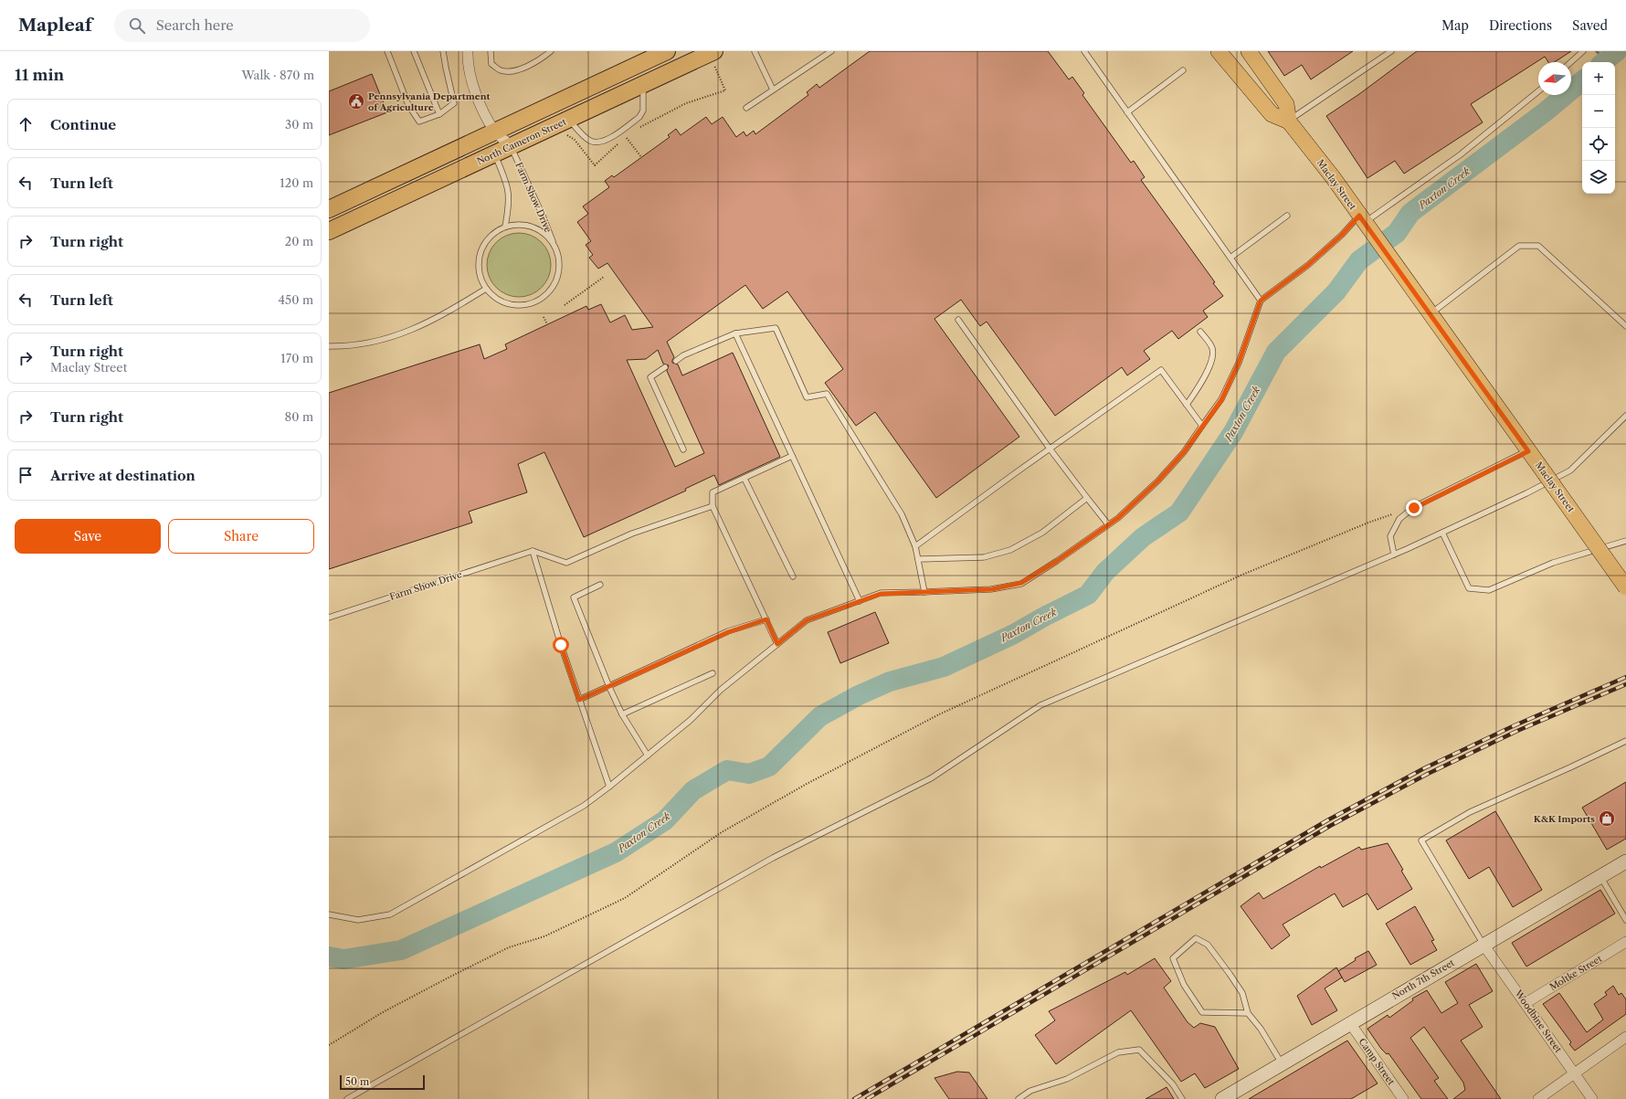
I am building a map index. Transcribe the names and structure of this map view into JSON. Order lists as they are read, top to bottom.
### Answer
{
  "streets": {
    "highway": ["North Cameron Street"],
    "main road": ["Maclay Street", "North 7th Street"],
    "street": [
      "Farm Show Drive",
      "Moltke Street",
      "Woodbine Street",
      "Camp Street"
    ]
  },
  "crossings": [
    ["North Cameron Street", "Farm Show Drive"],
    ["Moltke Street", "Woodbine Street"],
    ["North 7th Street", "Woodbine Street"],
    ["North 7th Street", "Camp Street"]
  ],
  "water": ["Paxton Creek"],
  "places": {
    "public building": ["Pennsylvania Department of Agriculture"],
    "shop": ["K&K Imports"]
  },
  "scale_bar": "50 m",
  "north": "left",
  "page": {
    "header": "Mapleaf",
    "search": "Search here",
    "nav": ["Map", "Directions", "Saved"],
    "heading": ["11 min", "Walk · 870 m"],
    "map_buttons": ["+", "−"],
    "list": [
      ["Continue", "30 m"],
      ["Turn left", "120 m"],
      ["Turn right", "20 m"],
      ["Turn left", "450 m"],
      ["Turn right", "Maclay Street", "170 m"],
      ["Turn right", "80 m"],
      "Arrive at destination"
    ],
    "buttons": ["Save", "Share"],
    "scale": "50 m"
  }
}
